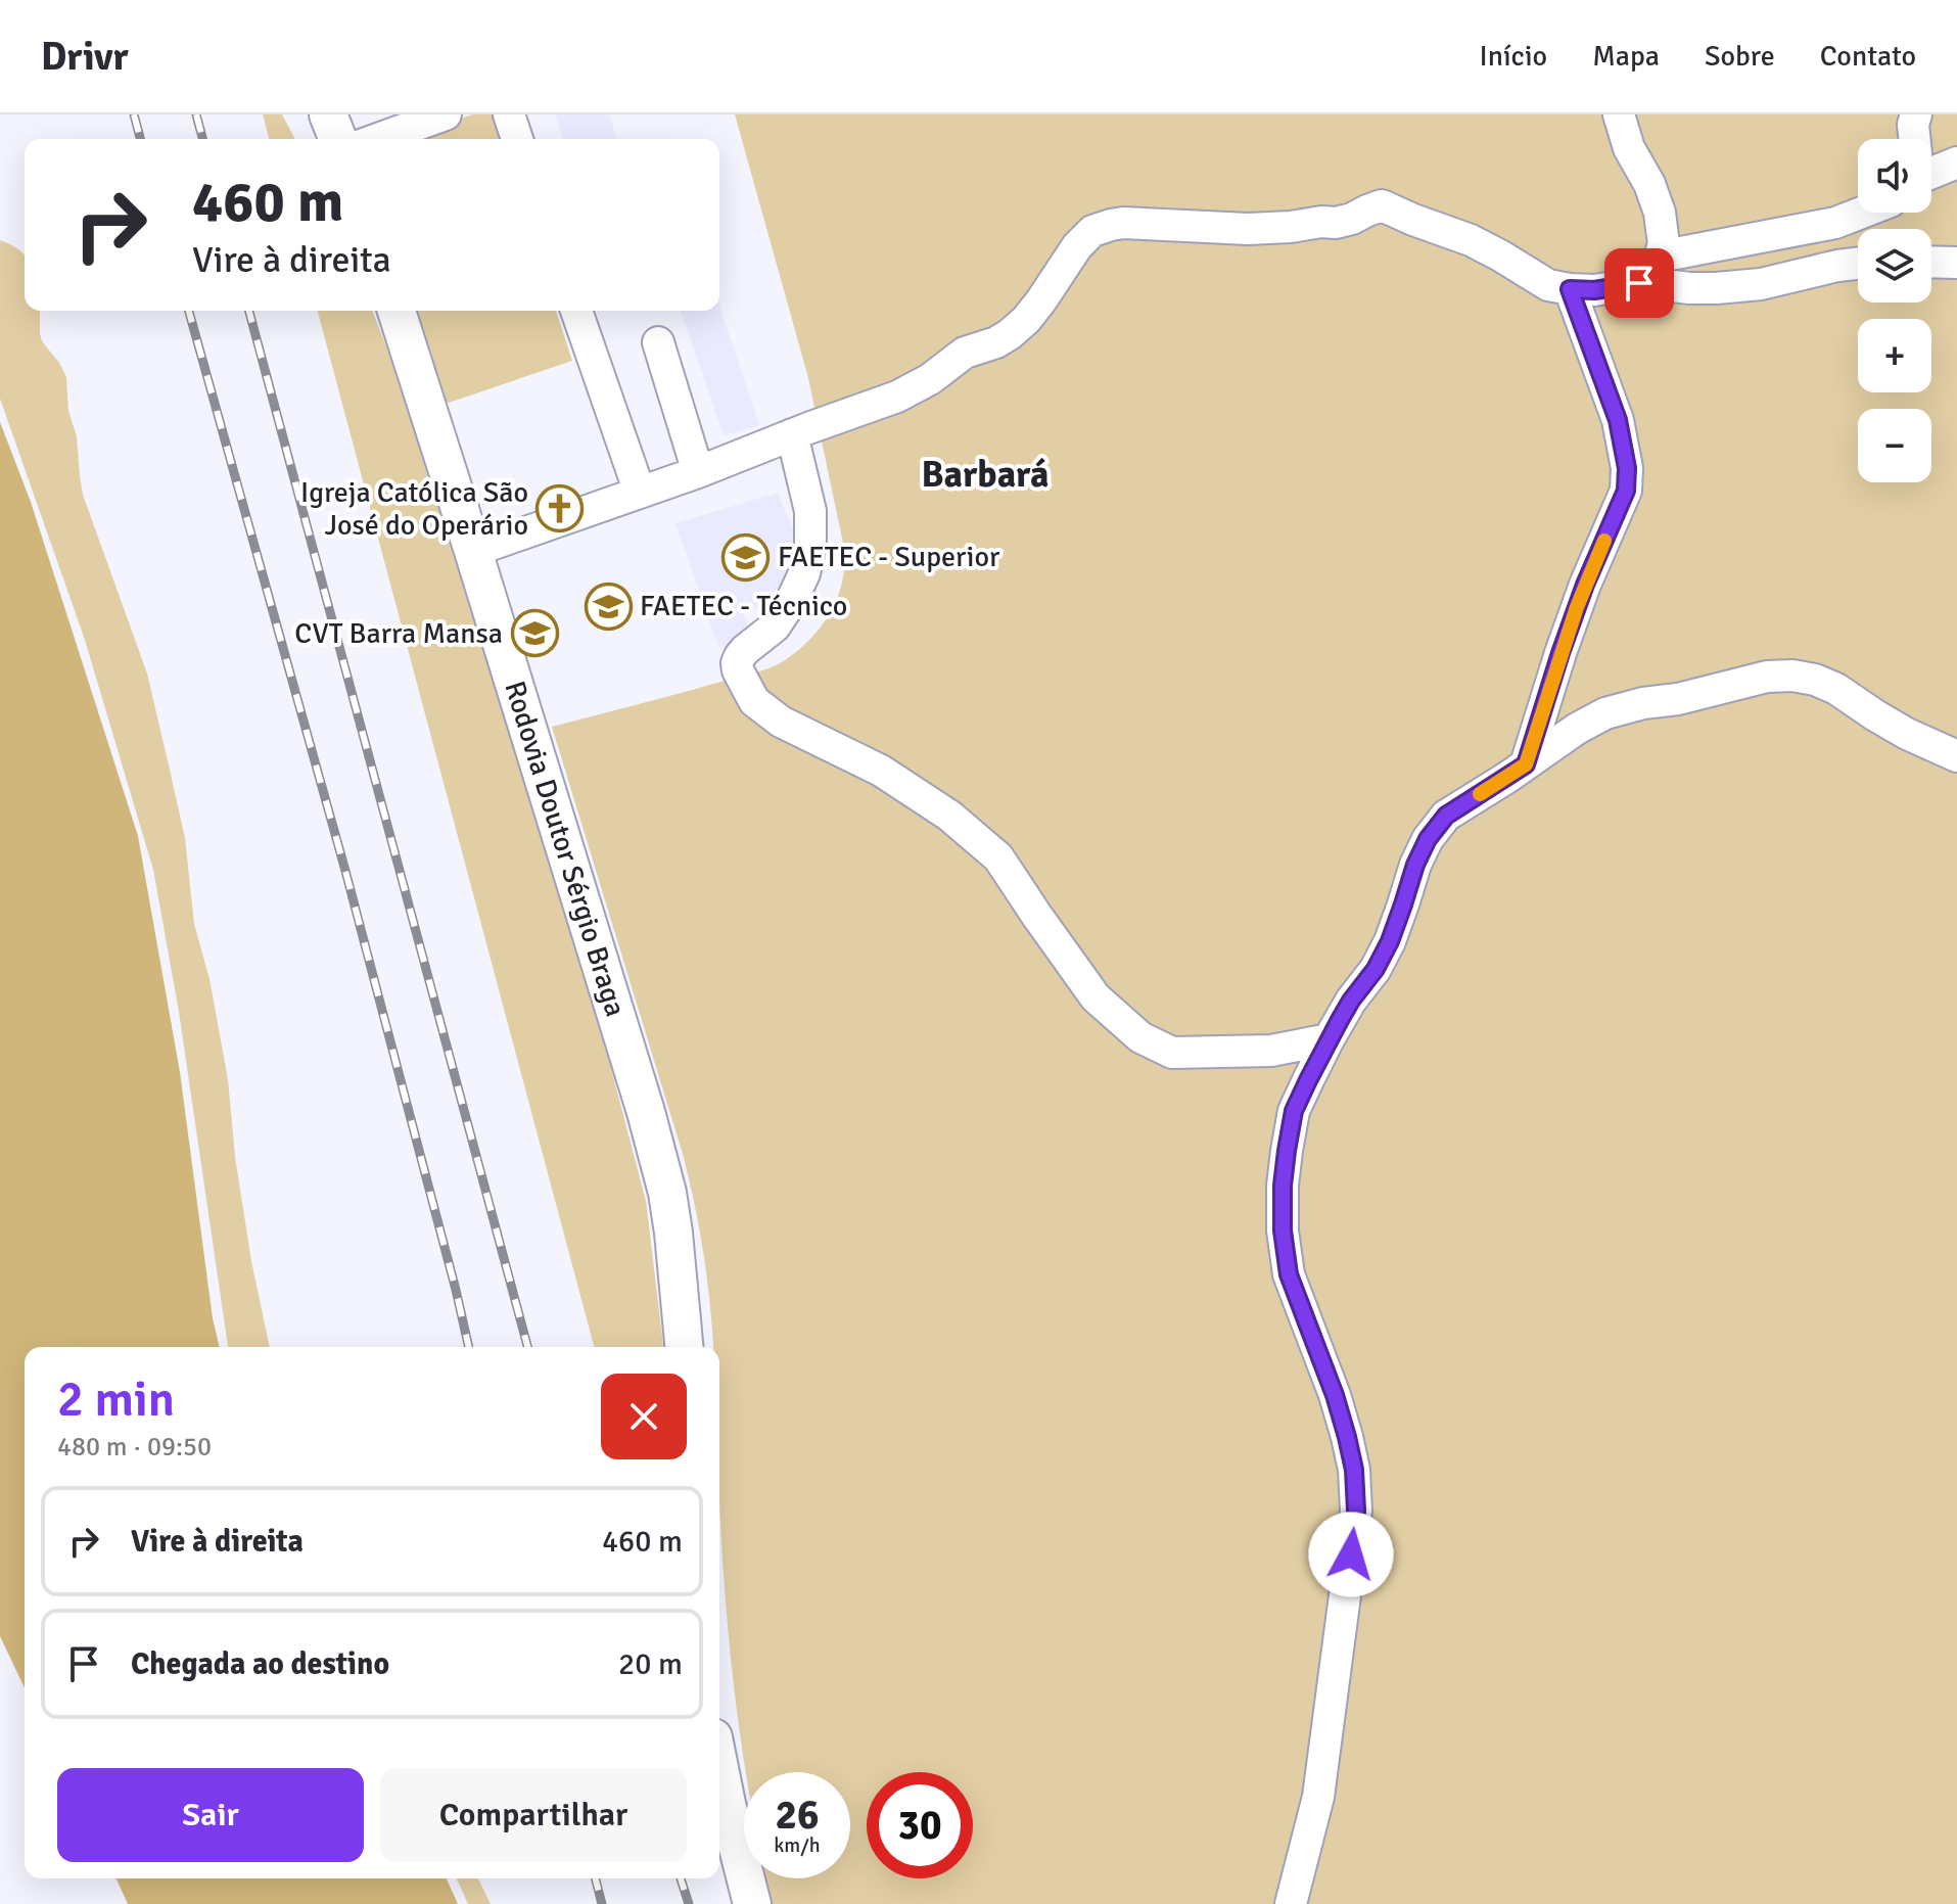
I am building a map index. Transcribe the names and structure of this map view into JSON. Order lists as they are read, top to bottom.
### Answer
{
  "streets": {
    "main road": ["Rodovia Doutor Sérgio Braga"]
  },
  "districts": ["Barbará"],
  "places": {
    "church": ["Igreja Católica São José do Operário"],
    "school or university": ["FAETEC - Superior", "FAETEC - Técnico", "CVT Barra Mansa"]
  },
  "page": {
    "header": "Drivr",
    "nav": [
      "Início",
      "Mapa",
      "Sobre",
      "Contato"
    ],
    "map_buttons": ["+", "−"],
    "turn": ["460 m", "Vire à direita"],
    "heading": ["2 min", "480 m · 09:50"],
    "list": [
      {
        "name": "Vire à direita",
        "value": "460 m"
      },
      {
        "name": "Chegada ao destino",
        "value": "20 m"
      }
    ],
    "buttons": ["Sair", "Compartilhar"],
    "speed": "26 km/h",
    "limit": "30"
  }
}
